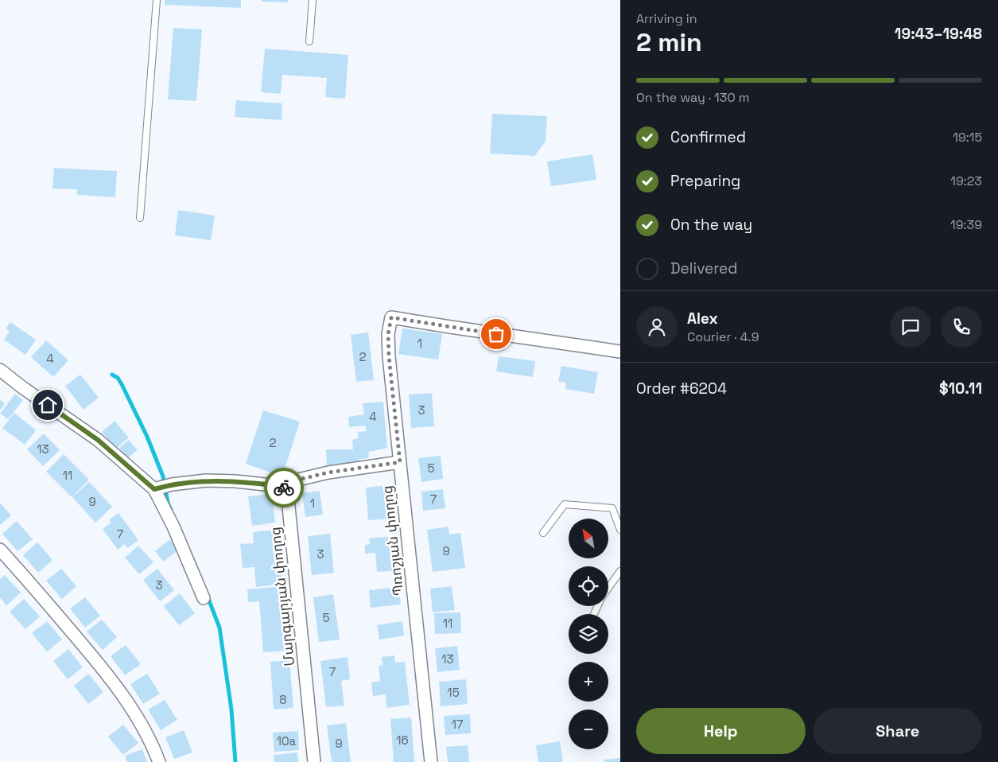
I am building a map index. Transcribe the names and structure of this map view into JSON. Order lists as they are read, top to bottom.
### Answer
{
  "streets": {
    "street": ["Պռոշյան փողոց", "Մարգարյան փողոց"]
  },
  "house_numbers": [
    "1",
    "2",
    "4",
    "3",
    "4",
    "2",
    "13",
    "5",
    "11",
    "7",
    "9",
    "1",
    "7",
    "9",
    "3",
    "3",
    "5",
    "11",
    "13",
    "7",
    "15",
    "8",
    "17",
    "16",
    "10a",
    "9"
  ],
  "north": "top left",
  "page": {
    "heading": ["2 min", "Arriving in", "19:43–19:48"],
    "panel": [
      "Alex",
      "Courier · 4.9",
      "Order #6204",
      "$10.11"
    ],
    "bar": "On the way · 130 m",
    "list": [
      ["Confirmed", "19:15"],
      ["Preparing", "19:23"],
      ["On the way", "19:39"],
      "Delivered"
    ],
    "map_buttons": ["+", "−"],
    "buttons": ["Help", "Share"]
  }
}
